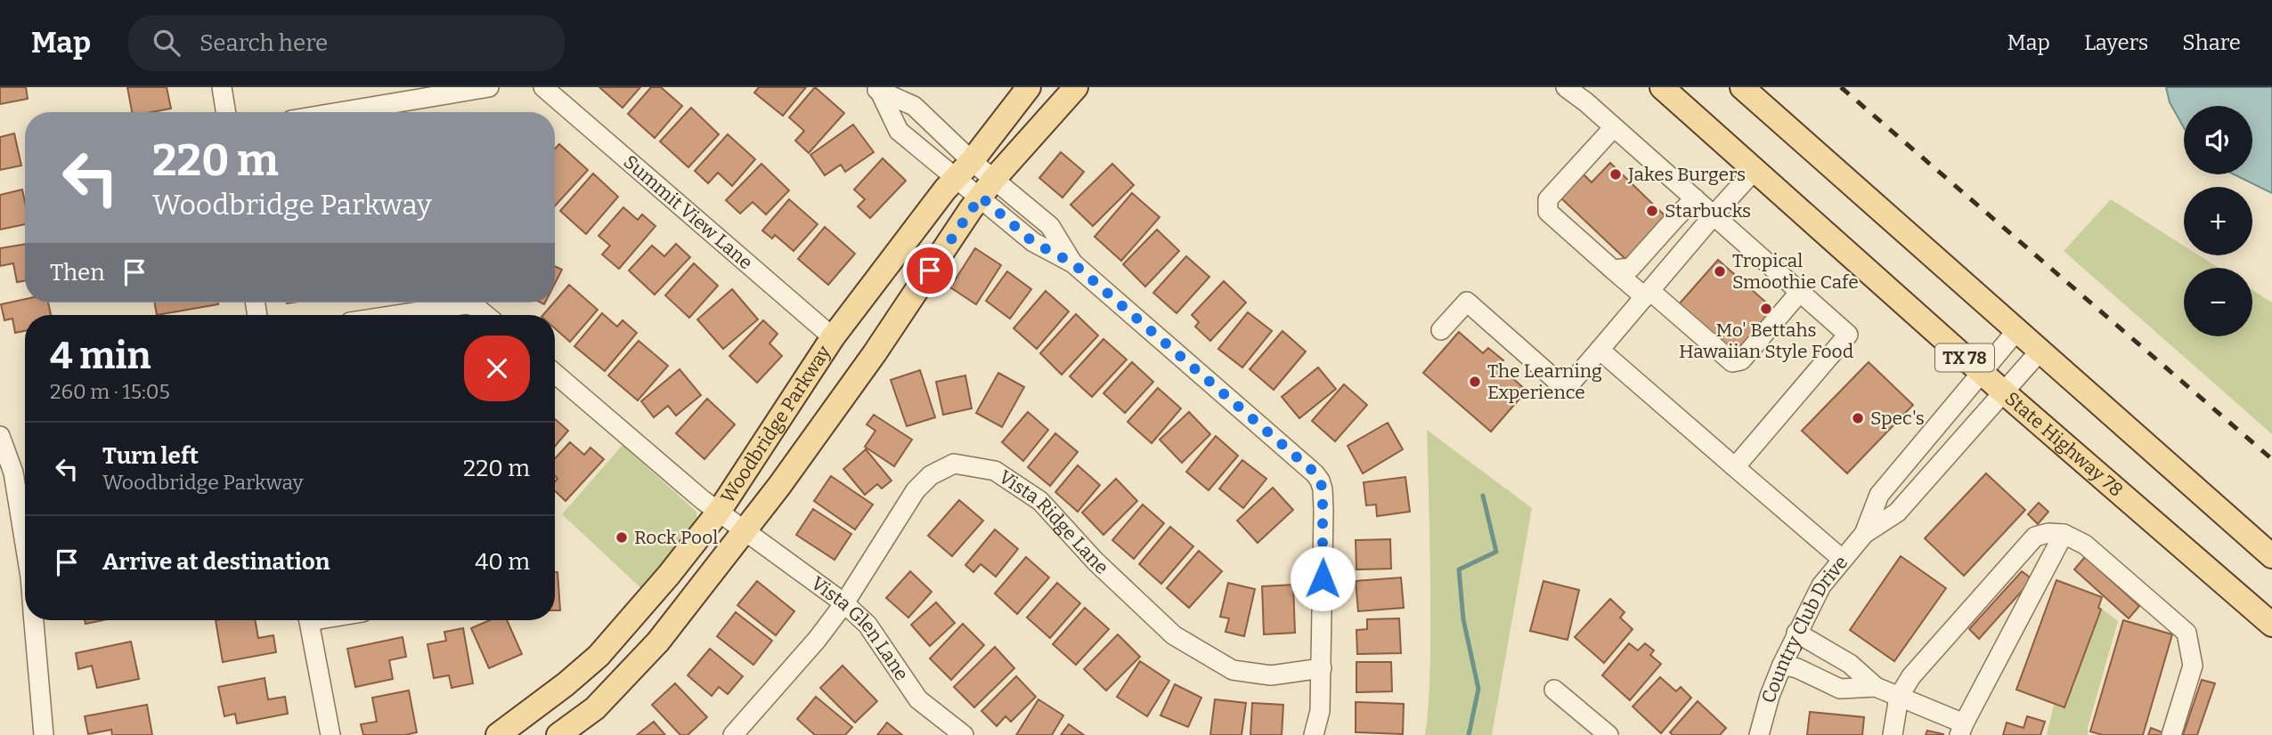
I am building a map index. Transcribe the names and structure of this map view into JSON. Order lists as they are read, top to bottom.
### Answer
{
  "streets": {
    "main road": ["TX 78", "Woodbridge Parkway", "State Highway 78"],
    "street": [
      "Summit View Lane",
      "Vista Ridge Lane",
      "Vista Glen Lane",
      "Country Club Drive"
    ]
  },
  "crossings": [
    ["Summit View Lane", "Woodbridge Parkway"],
    ["TX 78", "Country Club Drive"],
    ["Woodbridge Parkway", "Vista Glen Lane"],
    ["State Highway 78", "Country Club Drive"],
    ["Vista Ridge Lane", "Vista Glen Lane"]
  ],
  "places": [
    "Jakes Burgers",
    "Starbucks",
    "Tropical Smoothie Cafe",
    "Mo' Bettahs Hawaiian Style Food",
    "The Learning Experience",
    "Spec's",
    "Rock Pool"
  ],
  "page": {
    "header": "Map",
    "search": "Search here",
    "nav": ["Map", "Layers", "Share"],
    "map_buttons": ["+", "−"],
    "turn": ["220 m", "Woodbridge Parkway"],
    "then": "Then",
    "heading": ["4 min", "260 m · 15:05"],
    "list": [
      {
        "name": "Turn left",
        "note": "Woodbridge Parkway",
        "value": "220 m"
      },
      {
        "name": "Arrive at destination",
        "value": "40 m"
      }
    ]
  }
}
